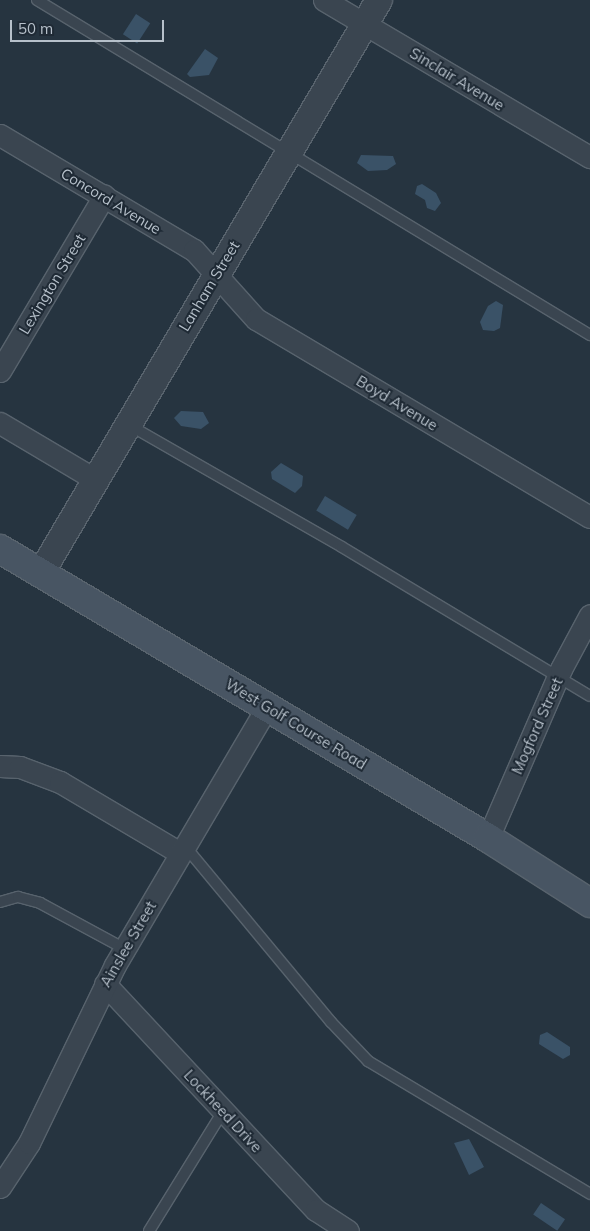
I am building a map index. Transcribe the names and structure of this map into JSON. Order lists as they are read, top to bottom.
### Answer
{
  "streets": {
    "main road": ["West Golf Course Road"],
    "street": [
      "Sinclair Avenue",
      "Concord Avenue",
      "Lexington Street",
      "Lanham Street",
      "Boyd Avenue",
      "Mogford Street",
      "Ainslee Street",
      "Lockheed Drive"
    ]
  },
  "crossings": [
    ["Sinclair Avenue", "Lanham Street"],
    ["Concord Avenue", "Lexington Street"],
    ["Concord Avenue", "Lanham Street"],
    ["Concord Avenue", "Boyd Avenue"],
    ["Lanham Street", "Boyd Avenue"],
    ["Lanham Street", "West Golf Course Road"],
    ["West Golf Course Road", "Mogford Street"],
    ["West Golf Course Road", "Ainslee Street"],
    ["Ainslee Street", "Lockheed Drive"]
  ],
  "scale_bar": "50 m"
}
